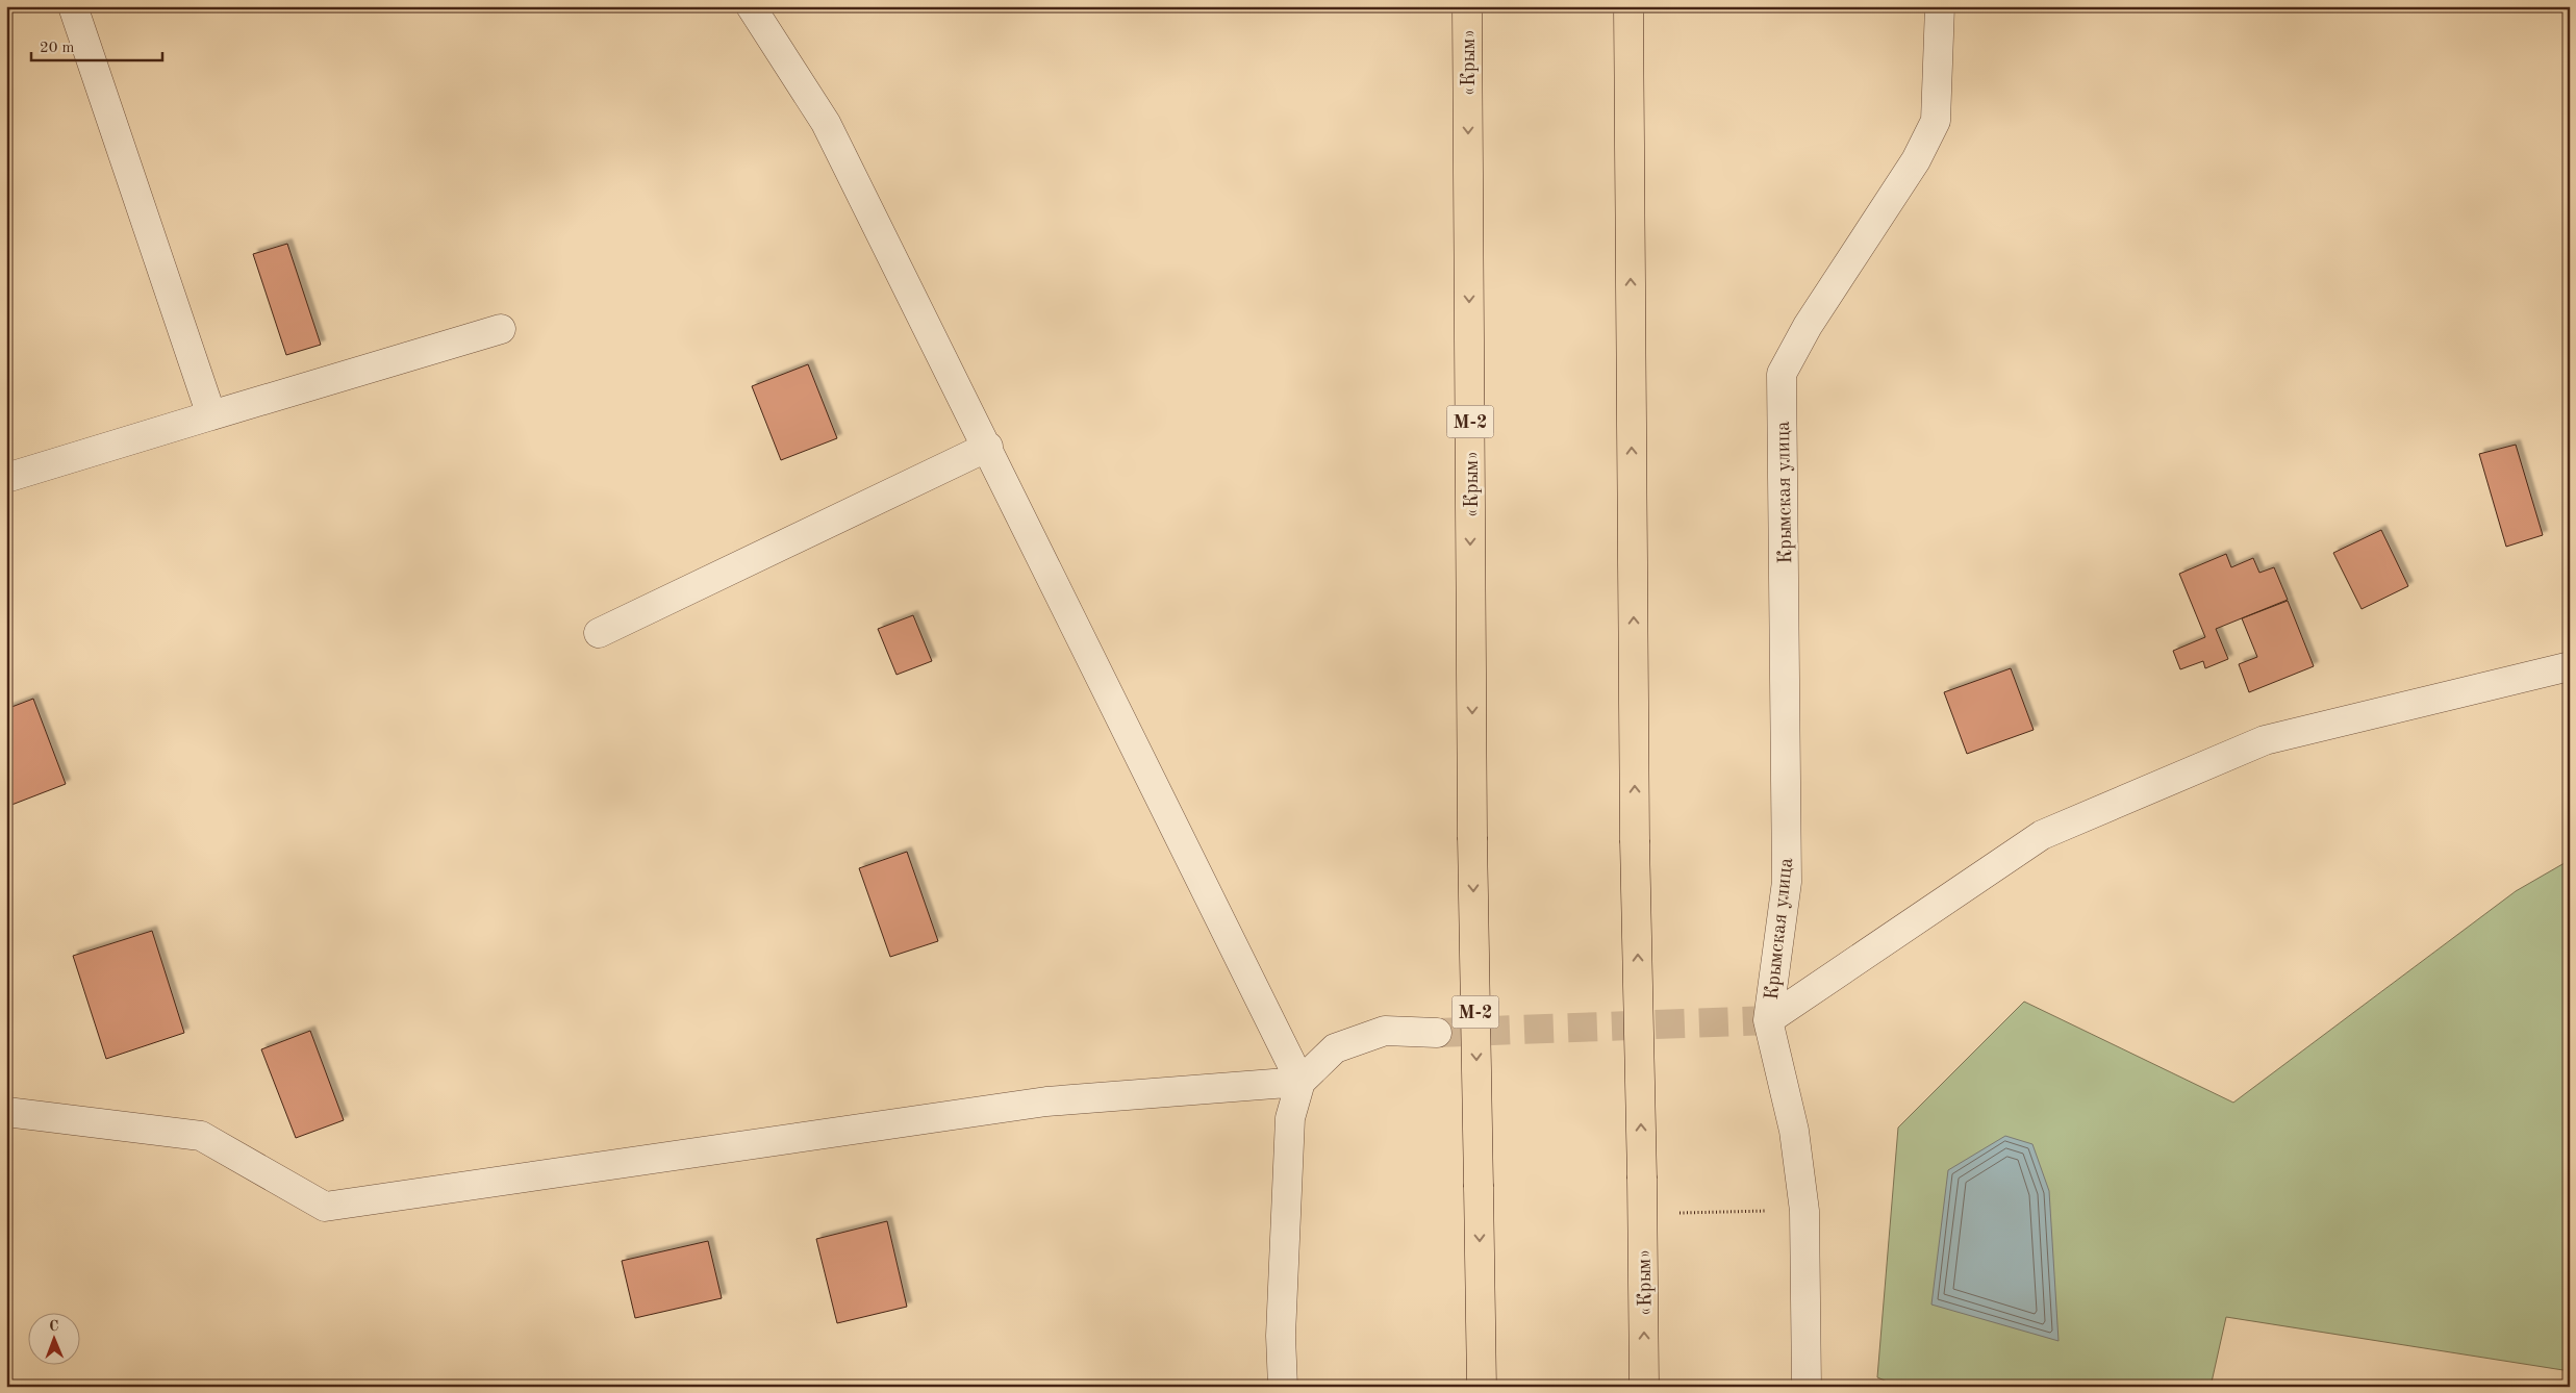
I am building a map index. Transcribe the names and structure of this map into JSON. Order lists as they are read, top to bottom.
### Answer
{
  "streets": {
    "highway": ["«Крым»", "М-2"],
    "street": ["Крымская улица"]
  },
  "scale_bar": "20 m",
  "north": "top"
}
